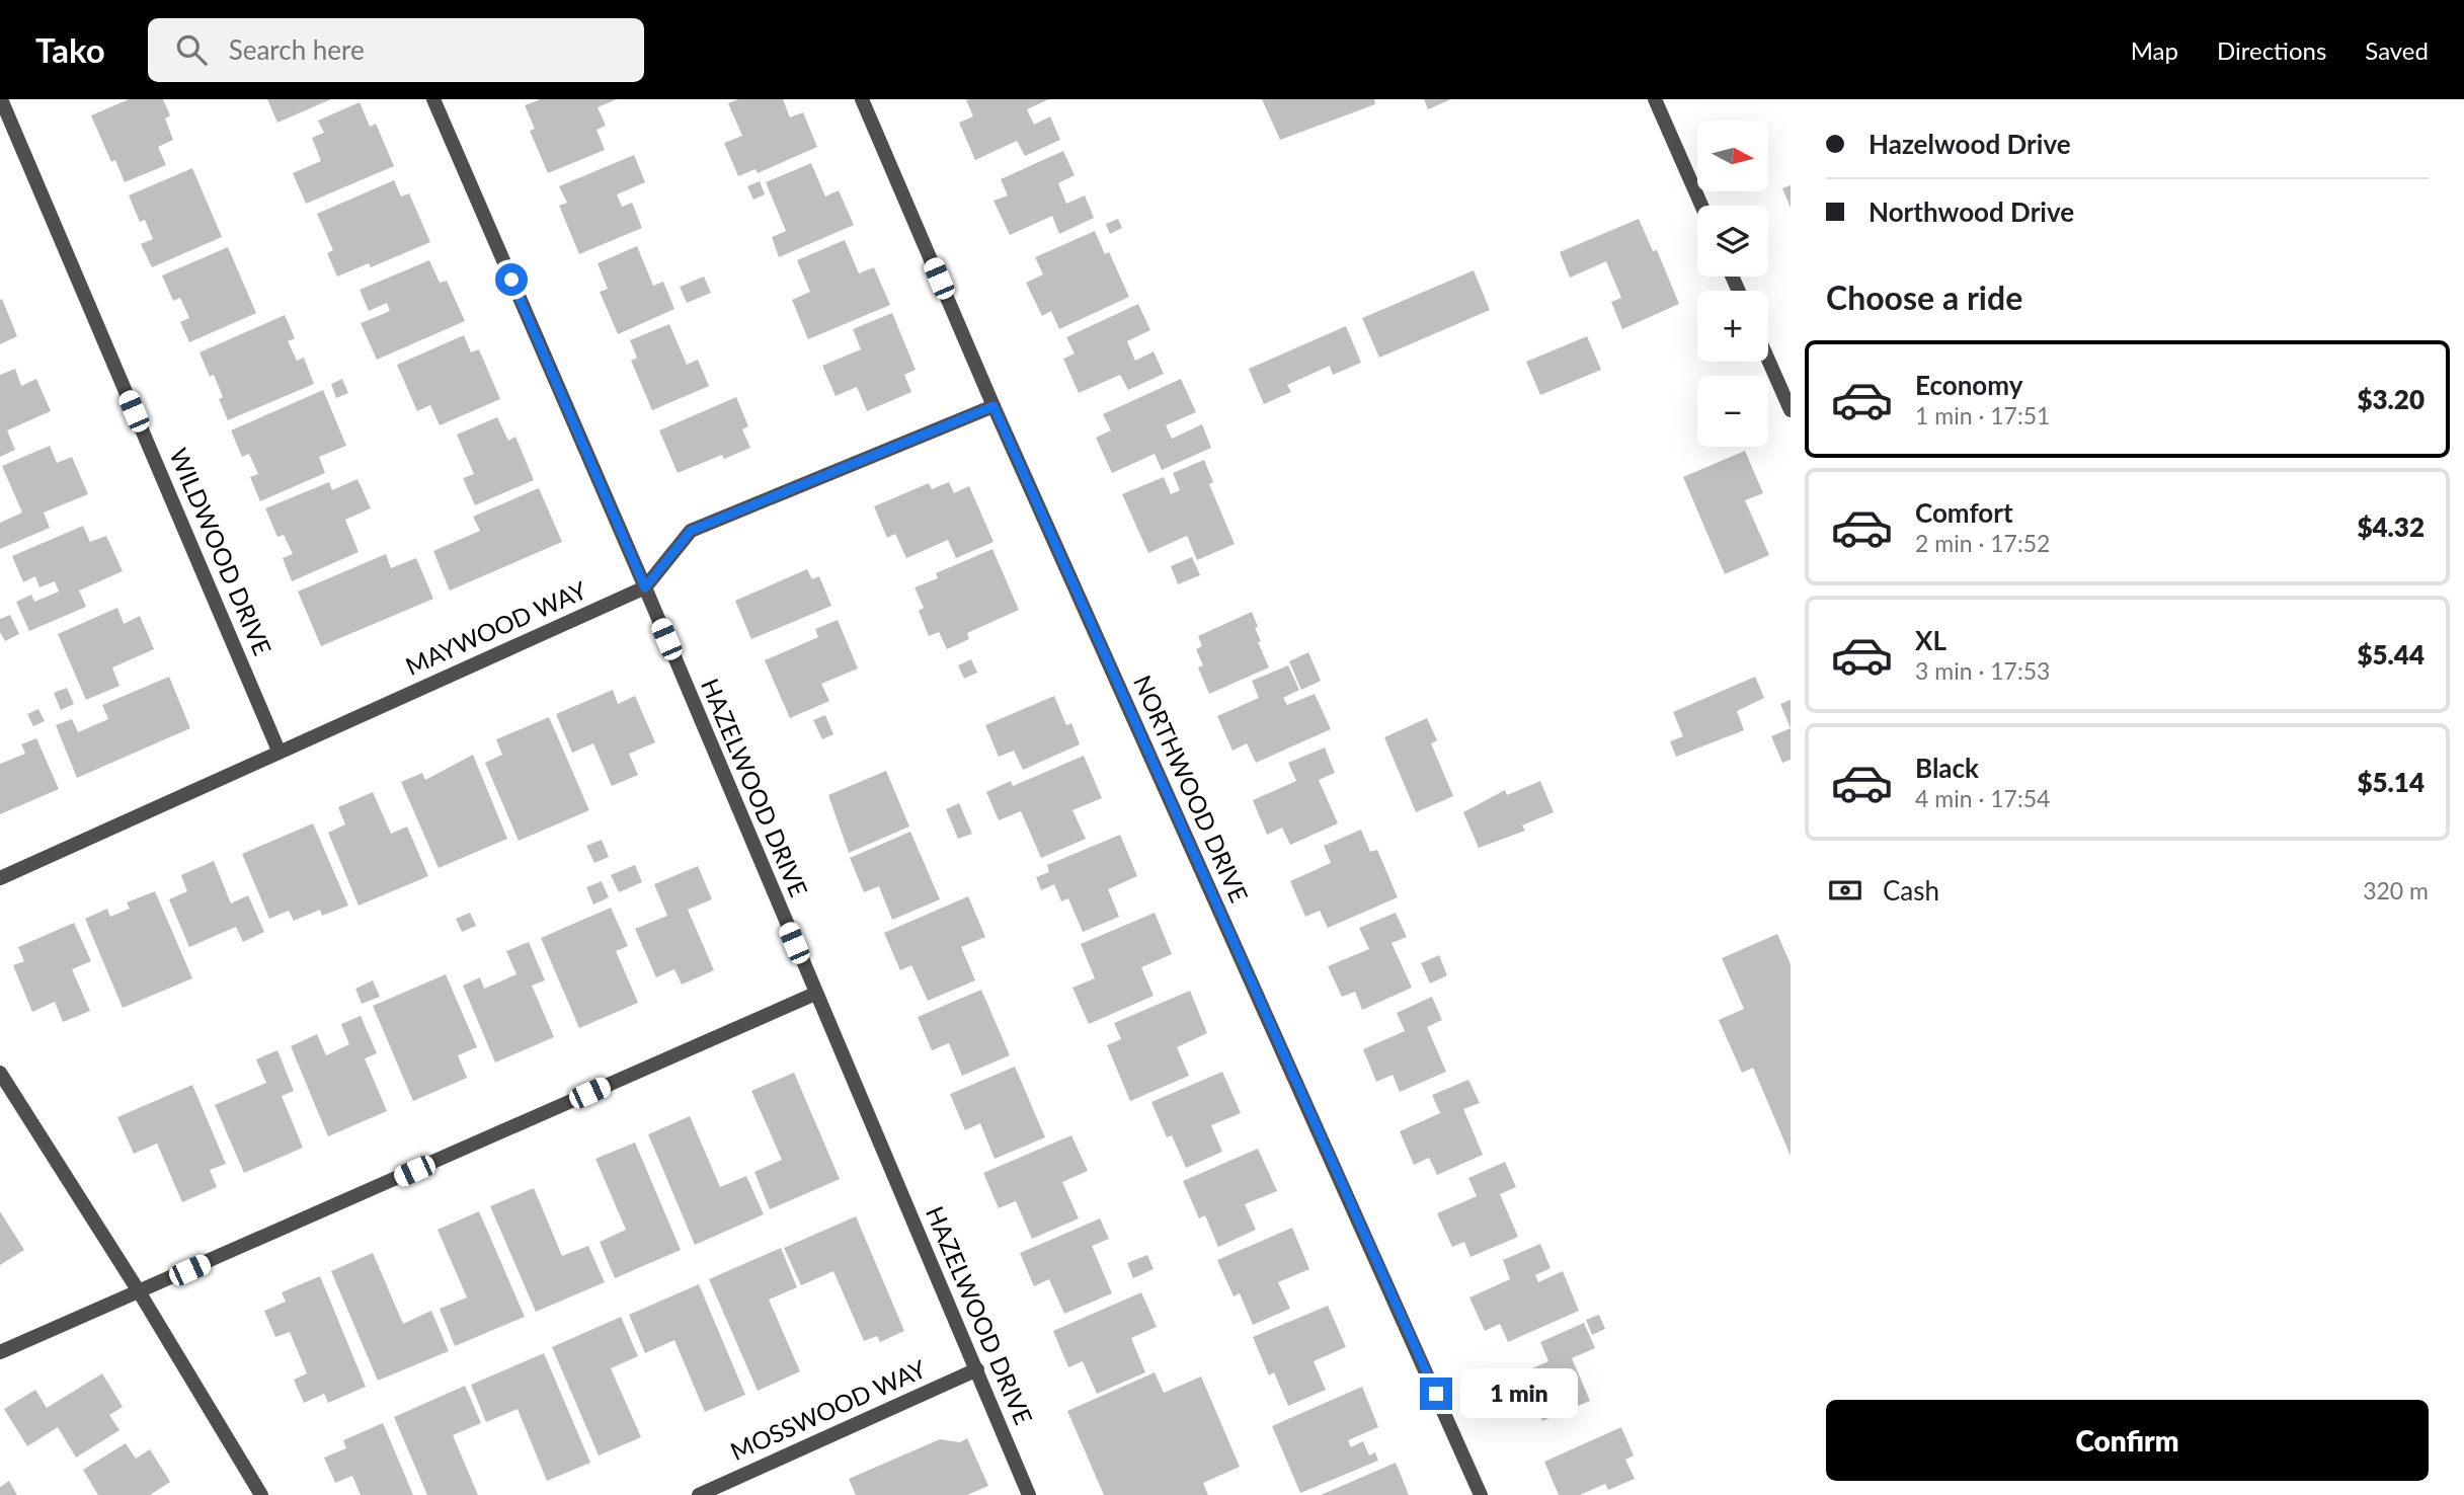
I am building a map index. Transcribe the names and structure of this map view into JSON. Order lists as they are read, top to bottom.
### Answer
{
  "streets": {
    "street": [
      "WILDWOOD DRIVE",
      "MAYWOOD WAY",
      "HAZELWOOD DRIVE",
      "NORTHWOOD DRIVE",
      "MOSSWOOD WAY"
    ]
  },
  "crossings": [
    ["WILDWOOD DRIVE", "MAYWOOD WAY"],
    ["MAYWOOD WAY", "HAZELWOOD DRIVE"],
    ["MAYWOOD WAY", "NORTHWOOD DRIVE"],
    ["HAZELWOOD DRIVE", "MOSSWOOD WAY"]
  ],
  "north": "right",
  "page": {
    "header": "Tako",
    "search": "Search here",
    "nav": ["Map", "Directions", "Saved"],
    "banner": ["Hazelwood Drive", "Northwood Drive"],
    "map_buttons": ["+", "−"],
    "heading": "Choose a ride",
    "list": [
      {
        "name": "Economy",
        "note": "1 min · 17:51",
        "value": "$3.20"
      },
      {
        "name": "Comfort",
        "note": "2 min · 17:52",
        "value": "$4.32"
      },
      {
        "name": "XL",
        "note": "3 min · 17:53",
        "value": "$5.44"
      },
      {
        "name": "Black",
        "note": "4 min · 17:54",
        "value": "$5.14"
      }
    ],
    "pay": ["Cash", "320 m"],
    "bubble": "1 min",
    "buttons": "Confirm"
  }
}
